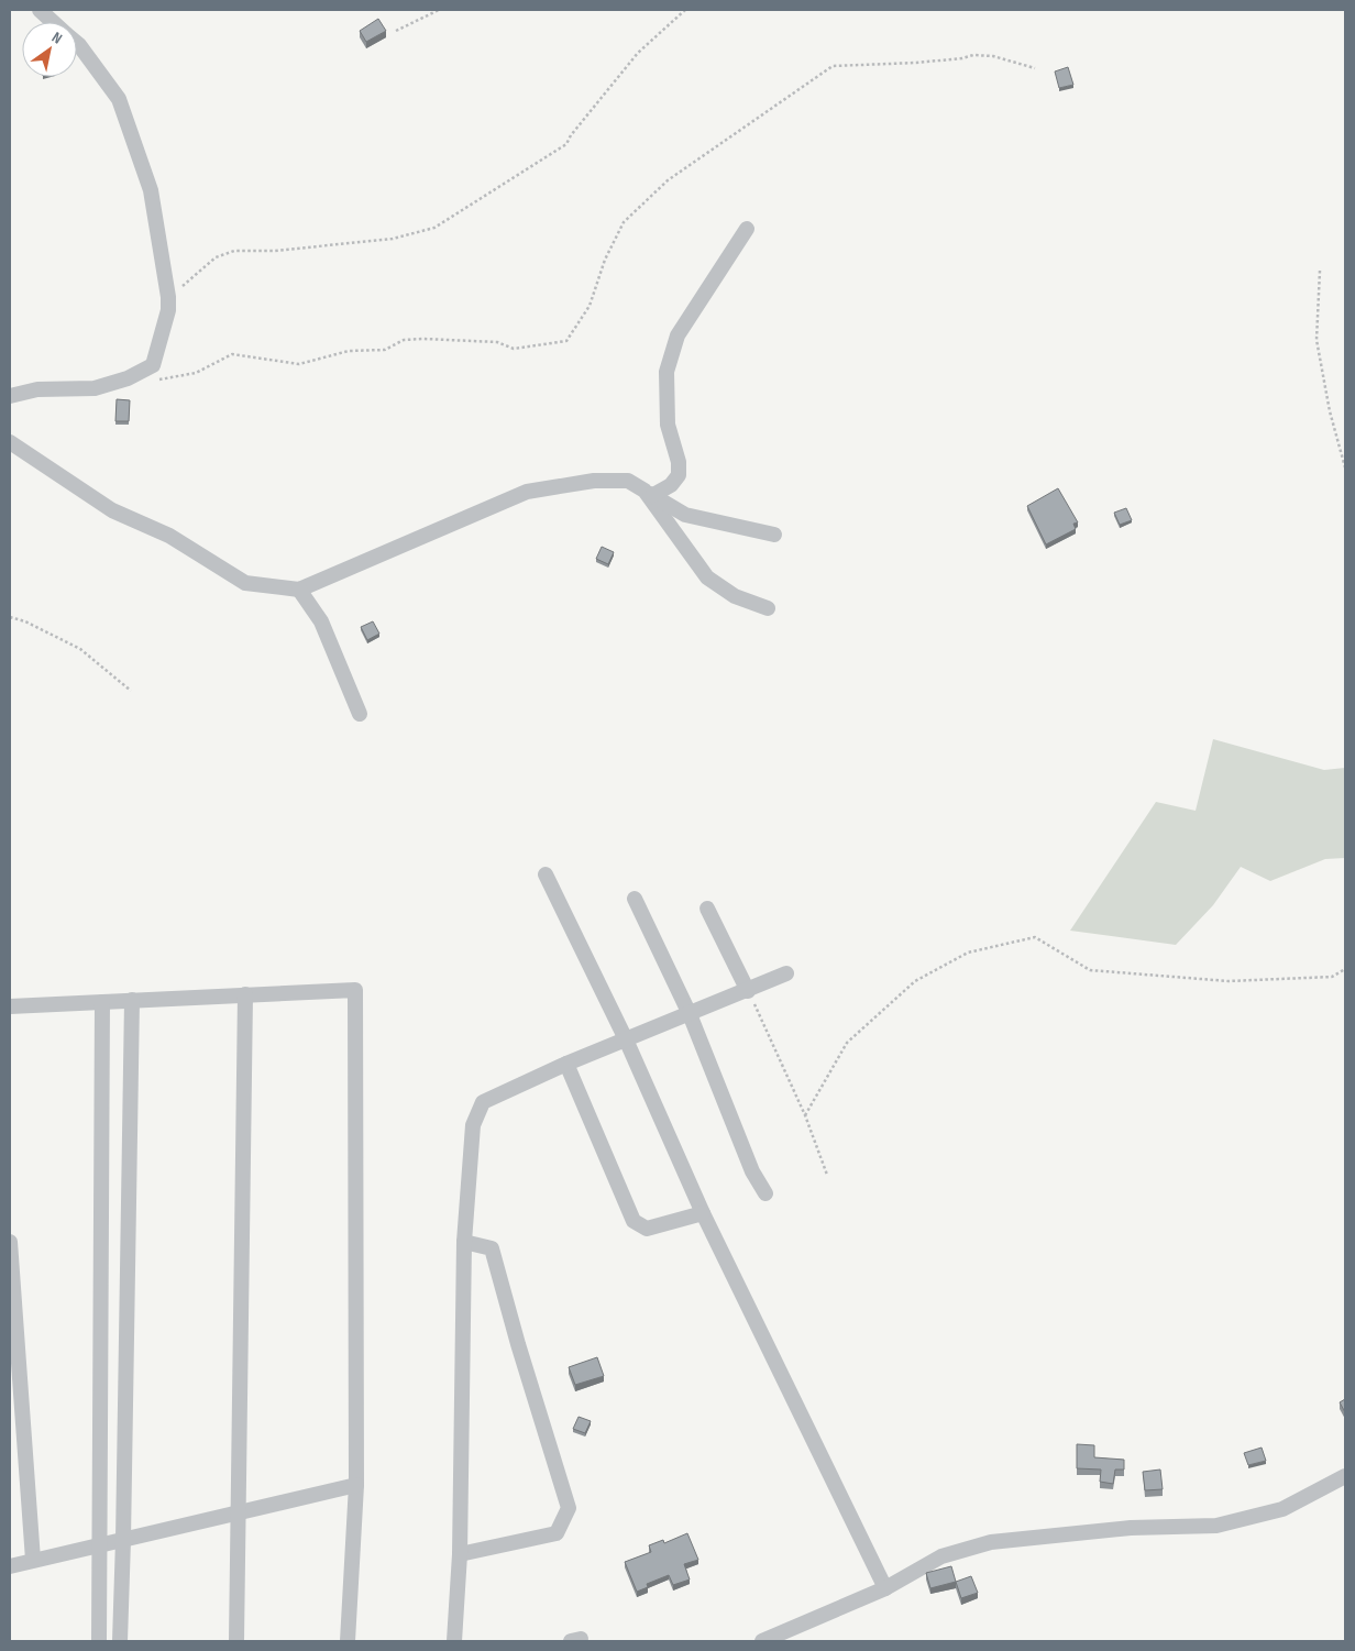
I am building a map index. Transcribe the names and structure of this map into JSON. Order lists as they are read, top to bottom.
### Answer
{
  "north": "top right"
}
